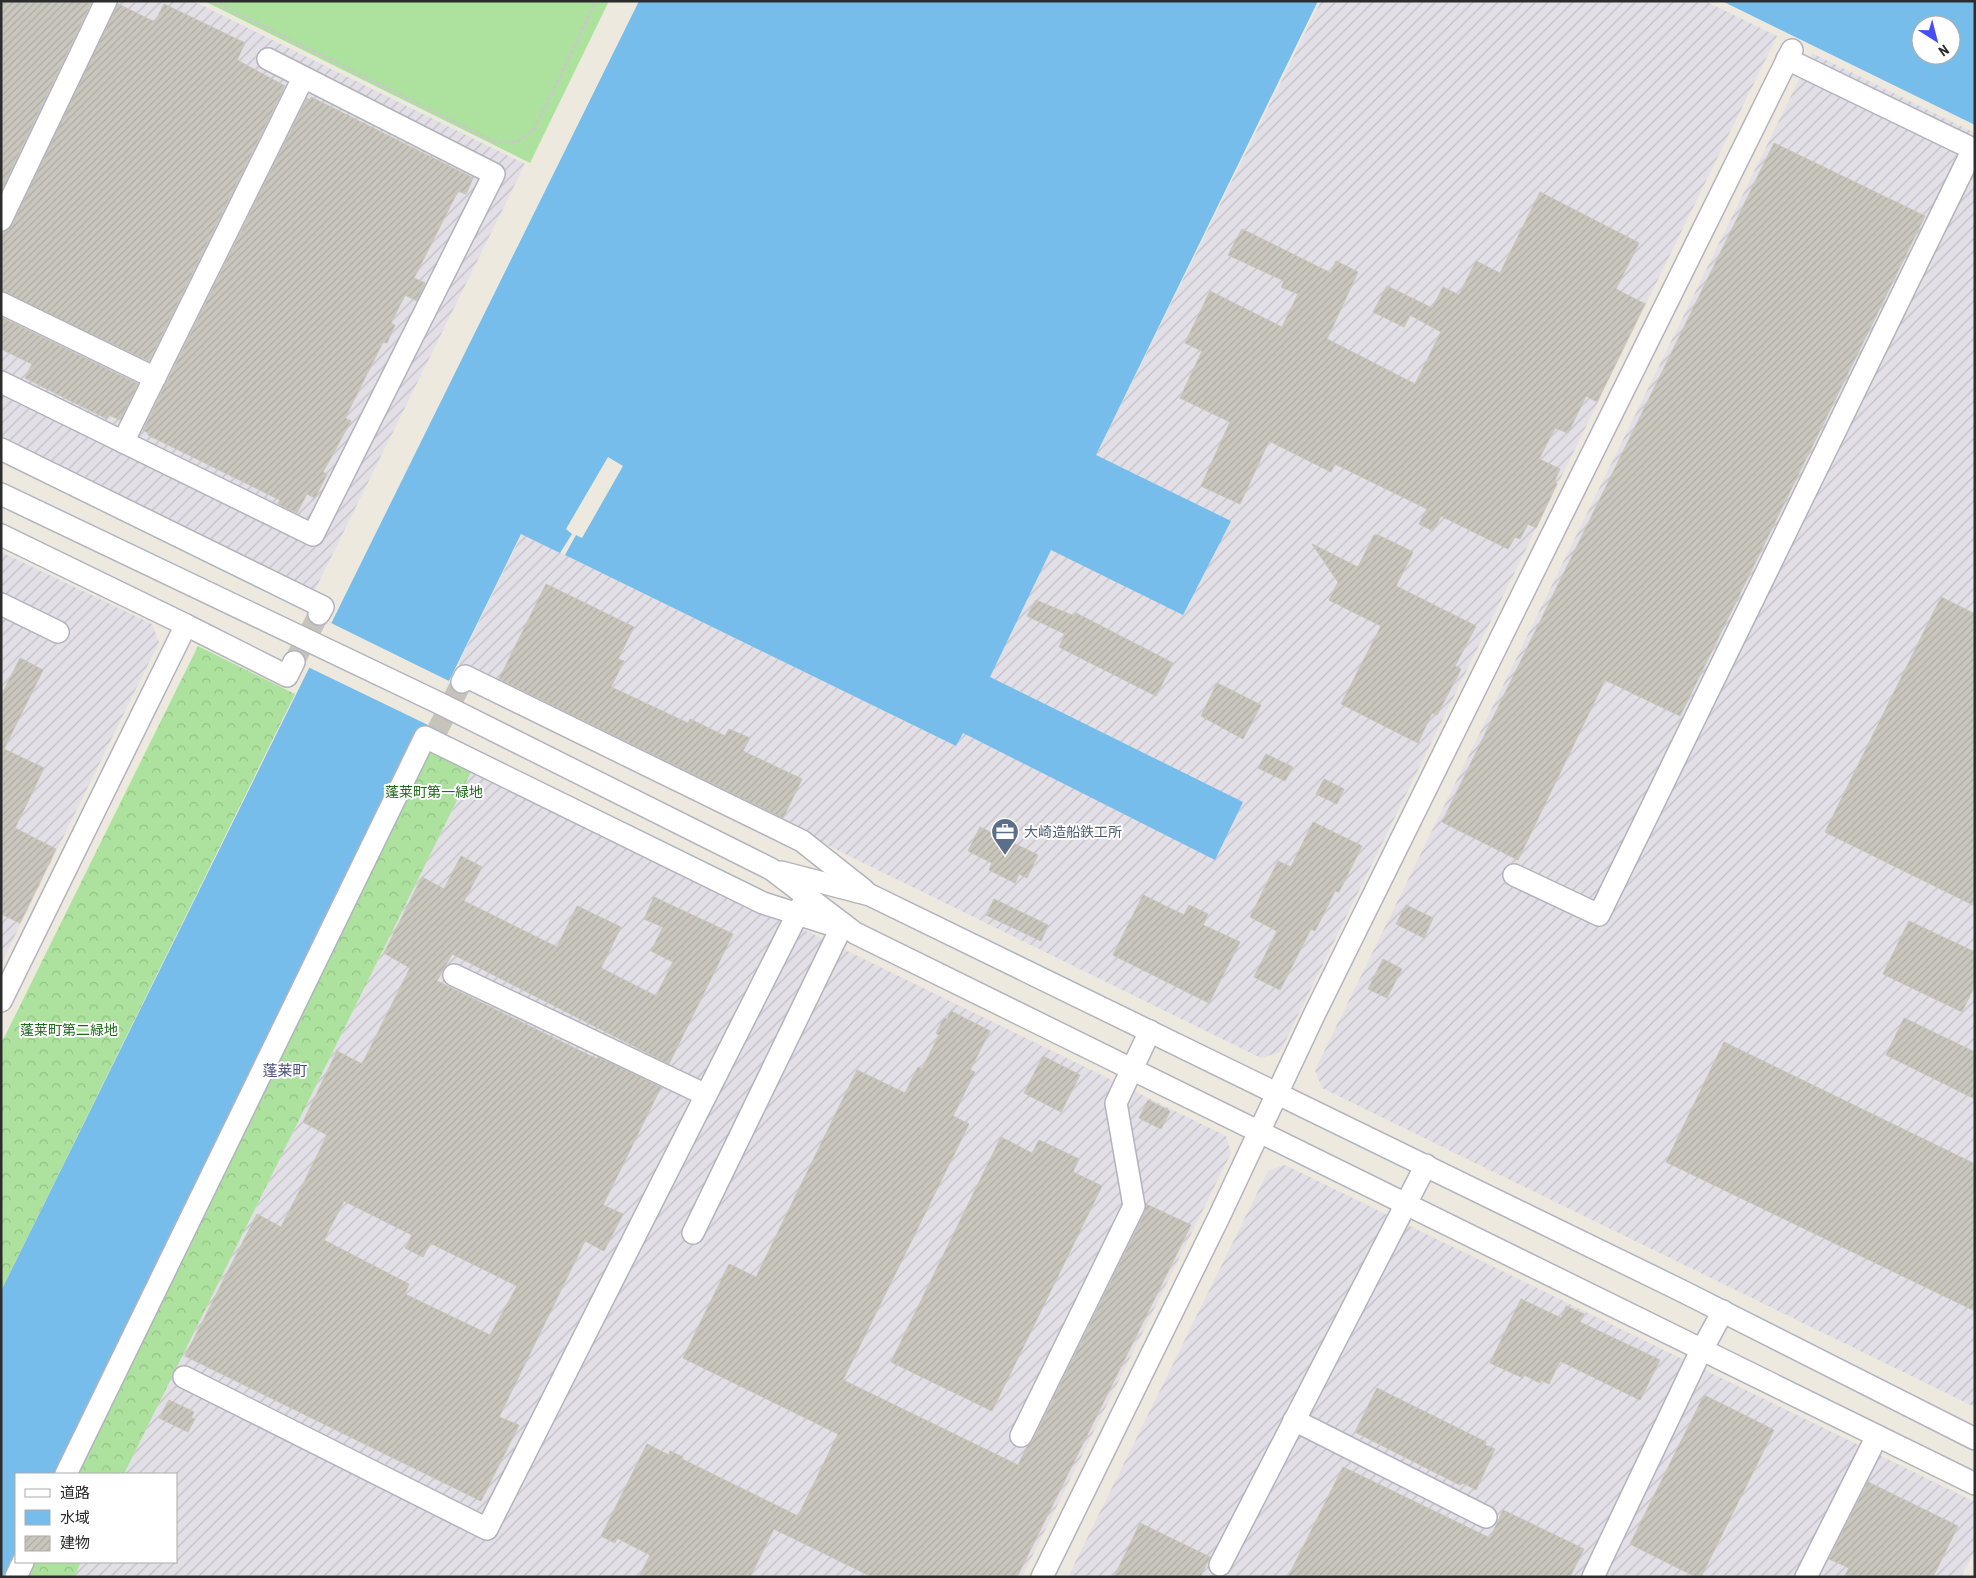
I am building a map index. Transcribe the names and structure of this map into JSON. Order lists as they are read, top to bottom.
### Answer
{
  "districts": ["蓬莱町"],
  "parks": ["蓬莱町第一緑地", "蓬莱町第二緑地"],
  "places": {
    "office": ["大崎造船鉄工所"]
  },
  "legend": ["道路", "水域", "建物"],
  "north": "bottom right"
}
